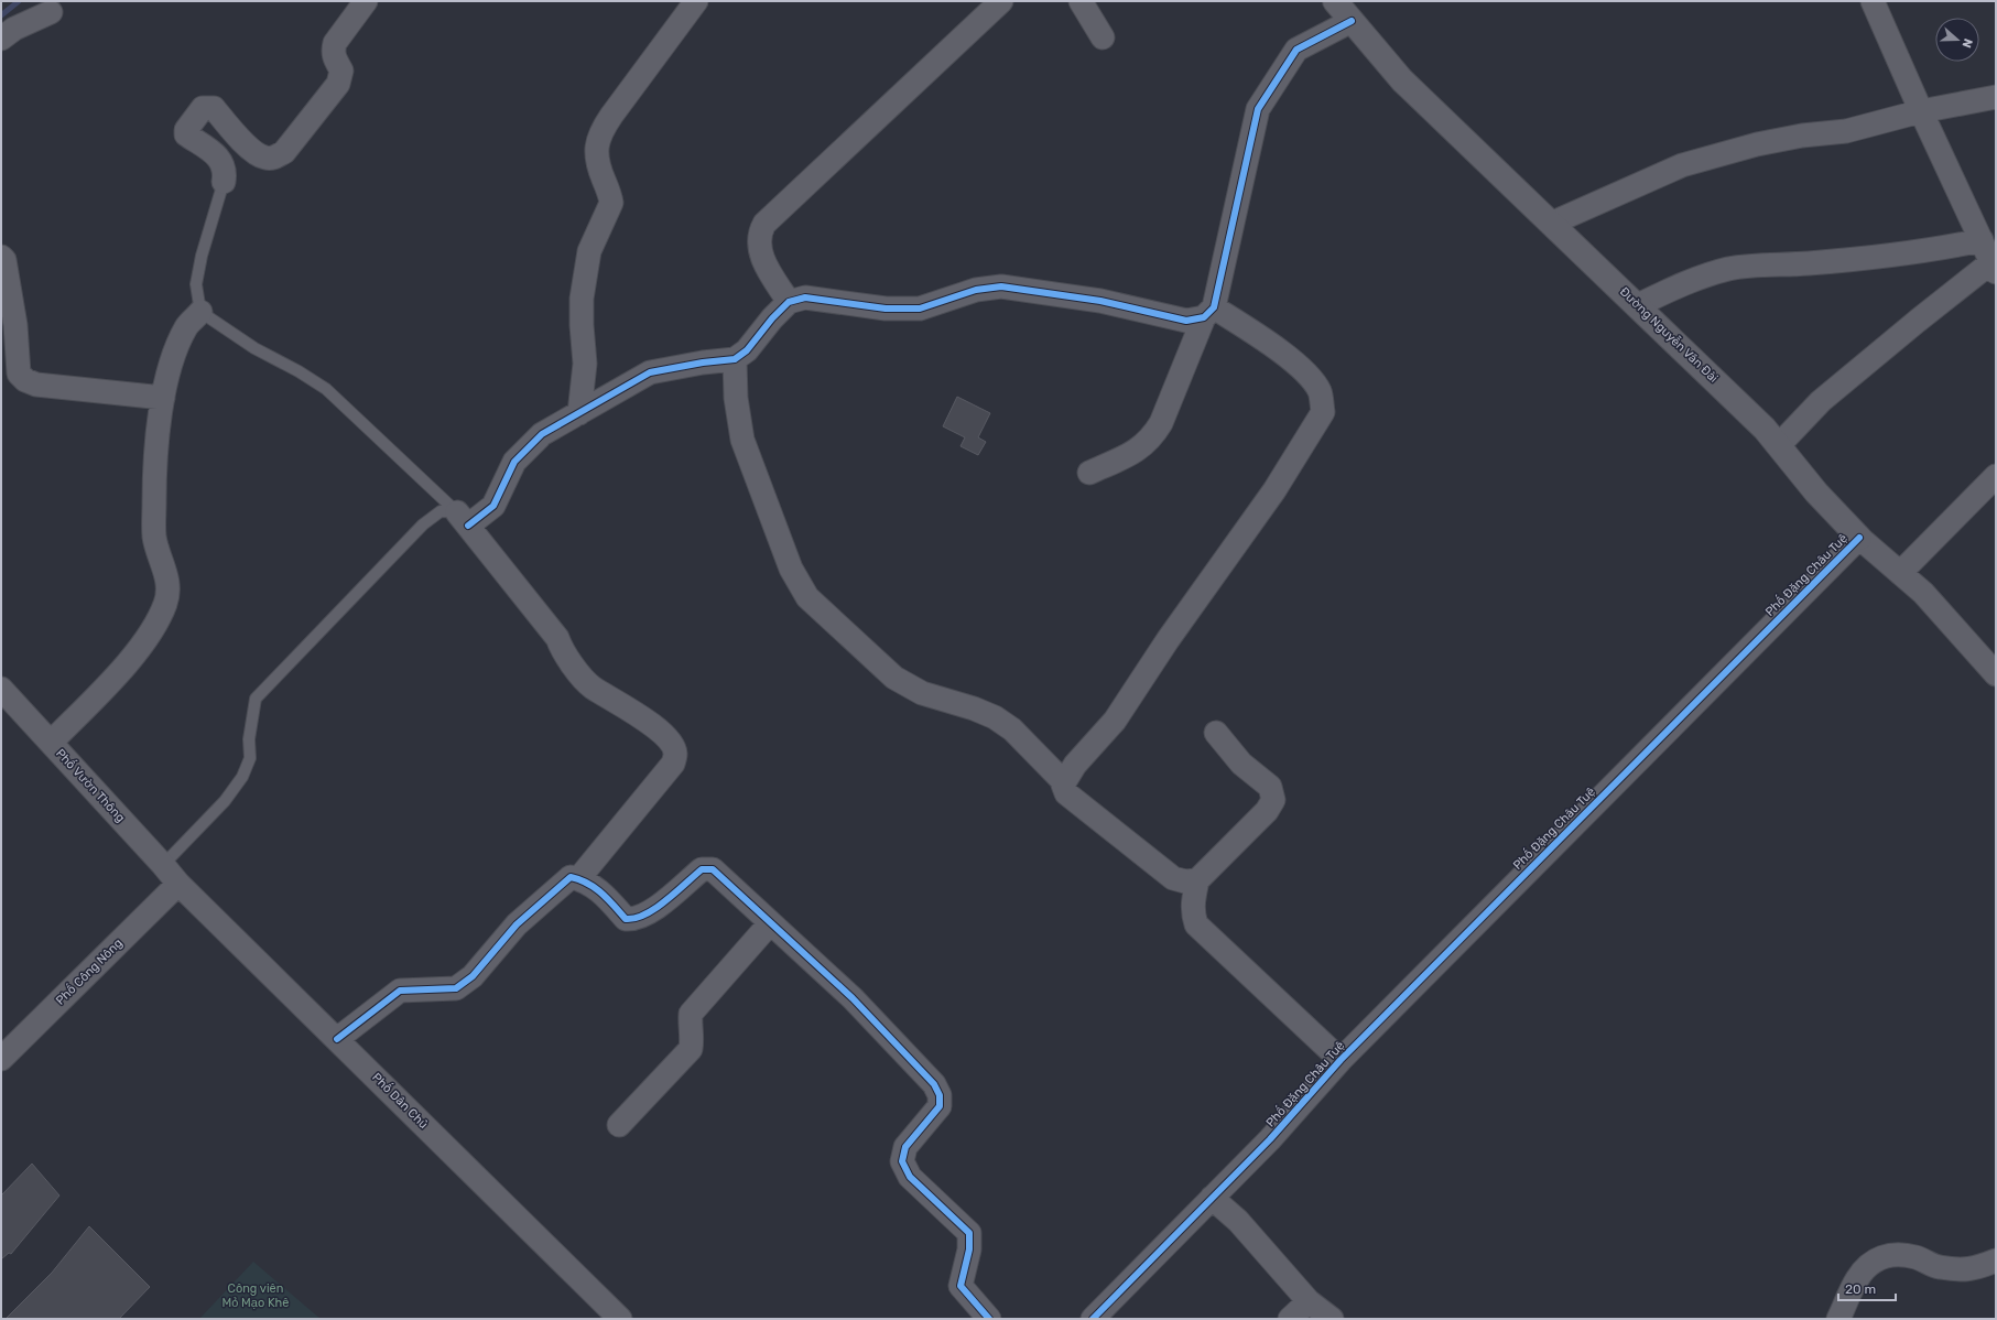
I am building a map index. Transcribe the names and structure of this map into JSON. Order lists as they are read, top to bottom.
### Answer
{
  "streets": {
    "street": [
      "Đường Nguyễn Văn Đài",
      "Phố Đặng Châu Tuệ",
      "Phố Vườn Thông",
      "Phố Công Nông",
      "Phố Dân Chủ"
    ]
  },
  "crossings": [
    ["Đường Nguyễn Văn Đài", "Phố Đặng Châu Tuệ"],
    ["Phố Vườn Thông", "Phố Công Nông"],
    ["Phố Vườn Thông", "Phố Dân Chủ"],
    ["Phố Công Nông", "Phố Dân Chủ"]
  ],
  "parks": ["Công viên Mỏ Mạo Khê"],
  "scale_bar": "20 m",
  "north": "right"
}
